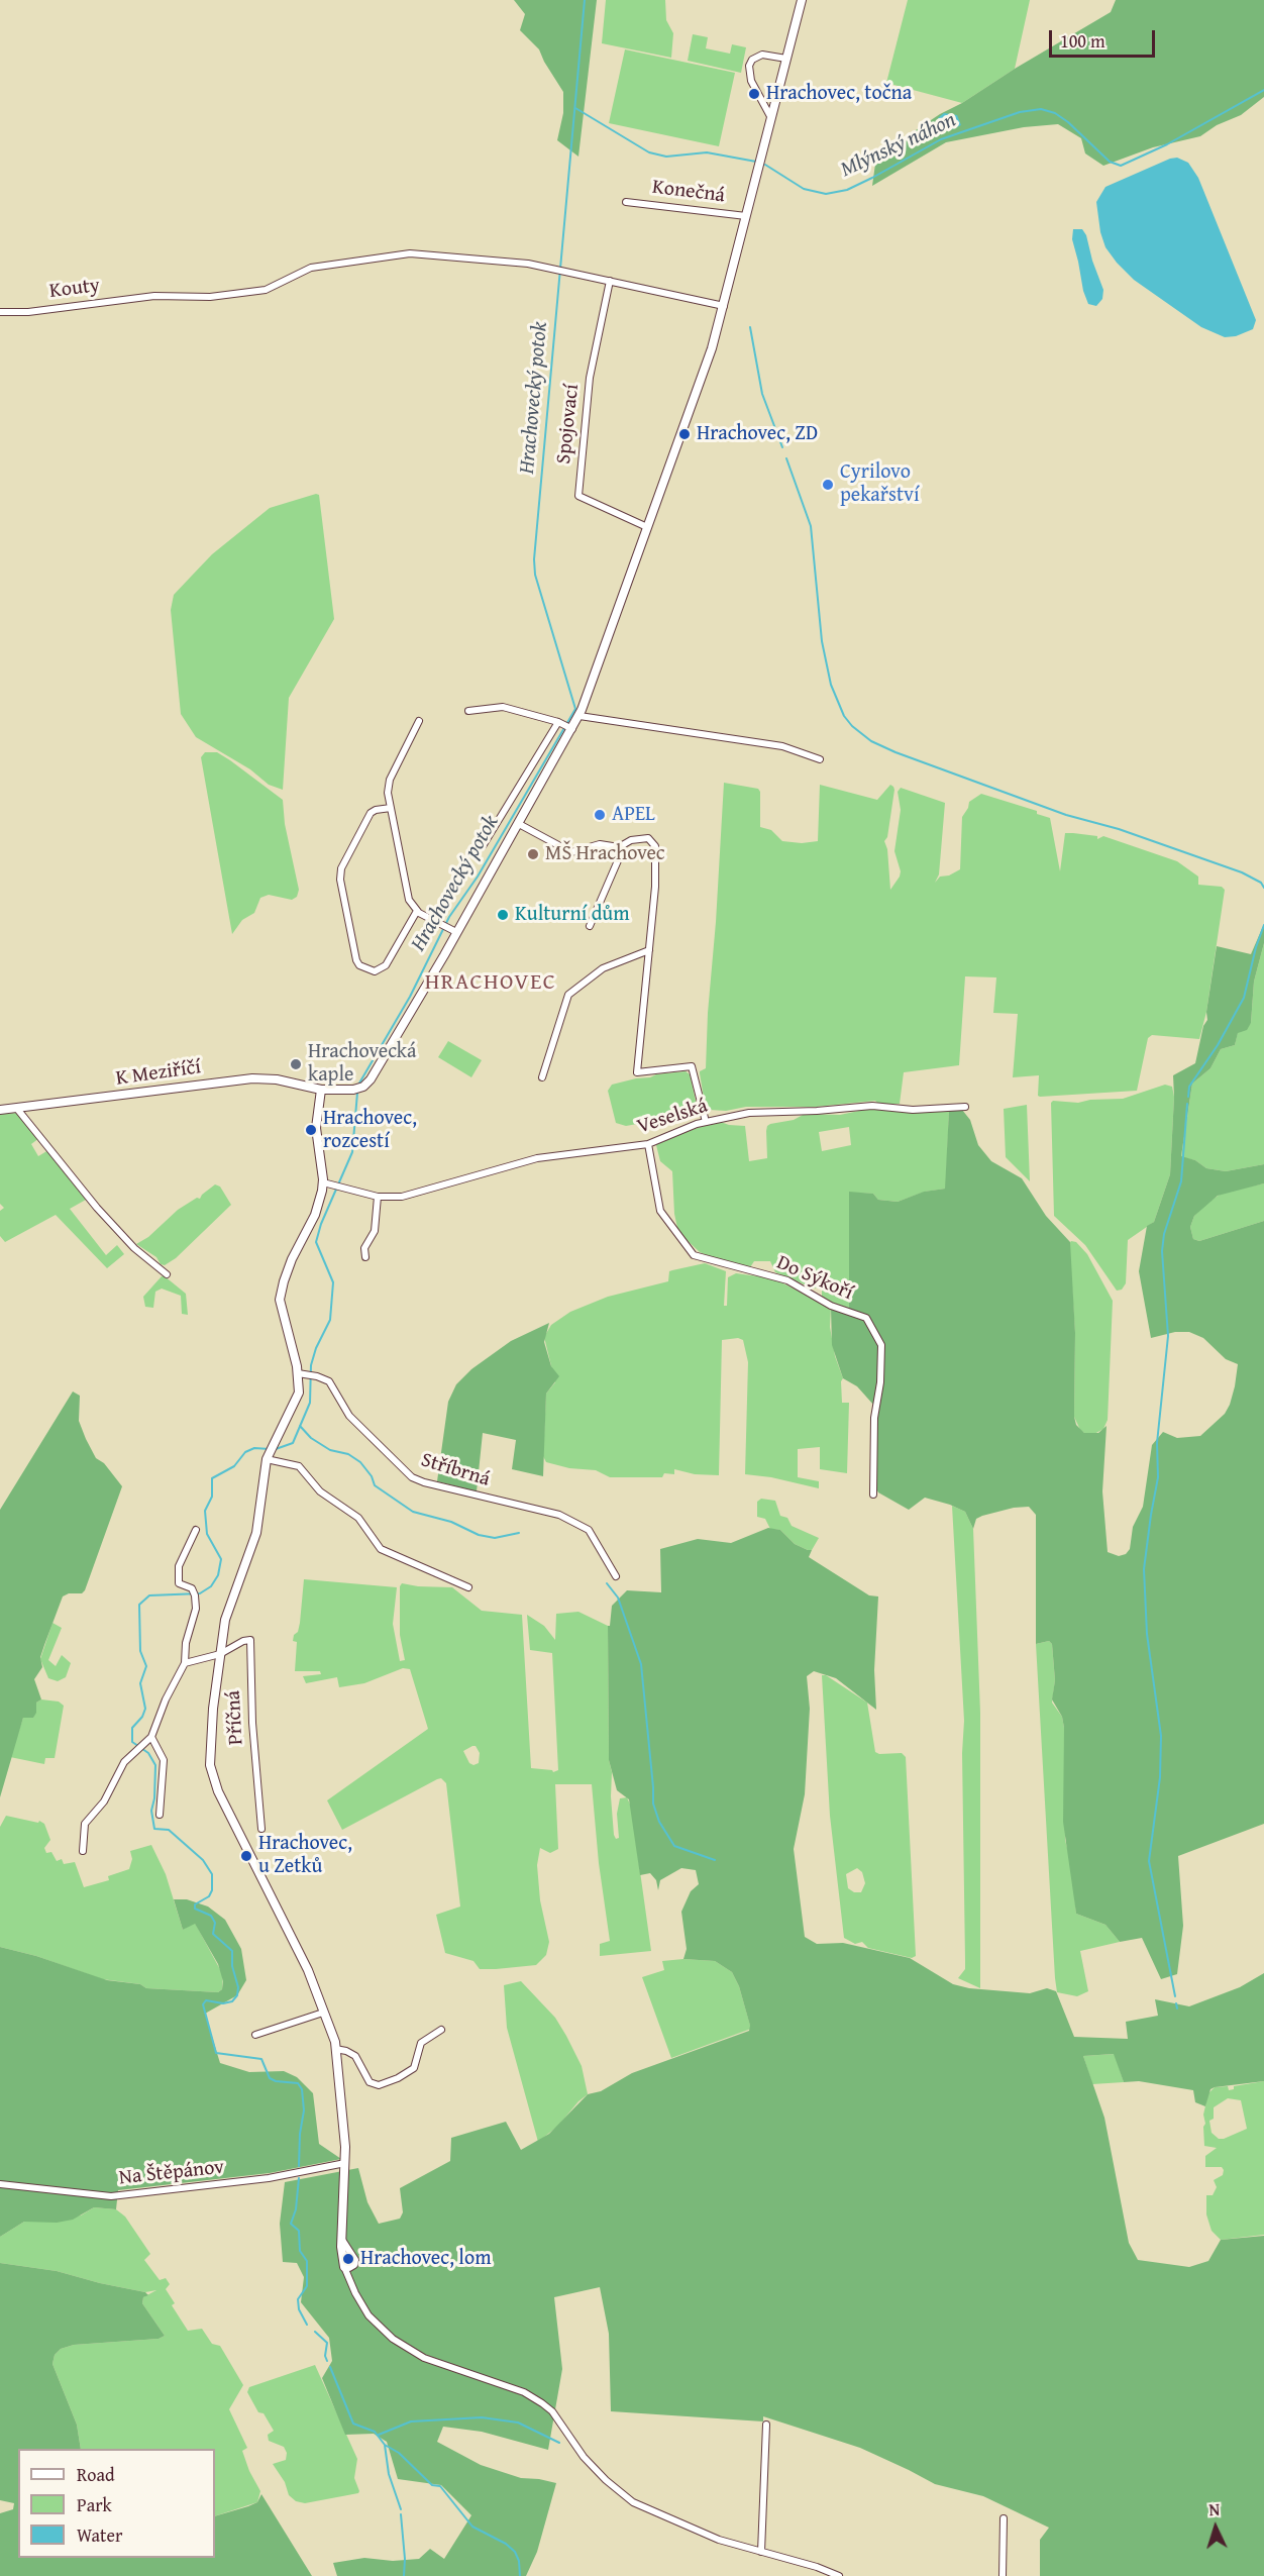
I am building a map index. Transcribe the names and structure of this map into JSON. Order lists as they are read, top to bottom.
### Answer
{
  "streets": {
    "street": [
      "Konečná",
      "Kouty",
      "Spojovací",
      "K Meziříčí",
      "Veselská",
      "Do Sýkoří",
      "Stříbrná",
      "Příčná",
      "Na Štěpánov"
    ]
  },
  "crossings": [
    ["Kouty", "Spojovací"],
    ["Veselská", "Do Sýkoří"]
  ],
  "districts": ["HRACHOVEC"],
  "water": ["Mlýnský náhon", "Hrachovecký potok"],
  "places": [
    "Hrachovec, točna",
    "Hrachovec, ZD",
    "Cyrilovo pekařství",
    "APEL",
    "MŠ Hrachovec",
    "Kulturní dům",
    "Hrachovecká kaple",
    "Hrachovec, rozcestí",
    "Hrachovec, u Zetků",
    "Hrachovec, lom"
  ],
  "legend": ["Road", "Park", "Water"],
  "scale_bar": "100 m",
  "north": "top"
}
